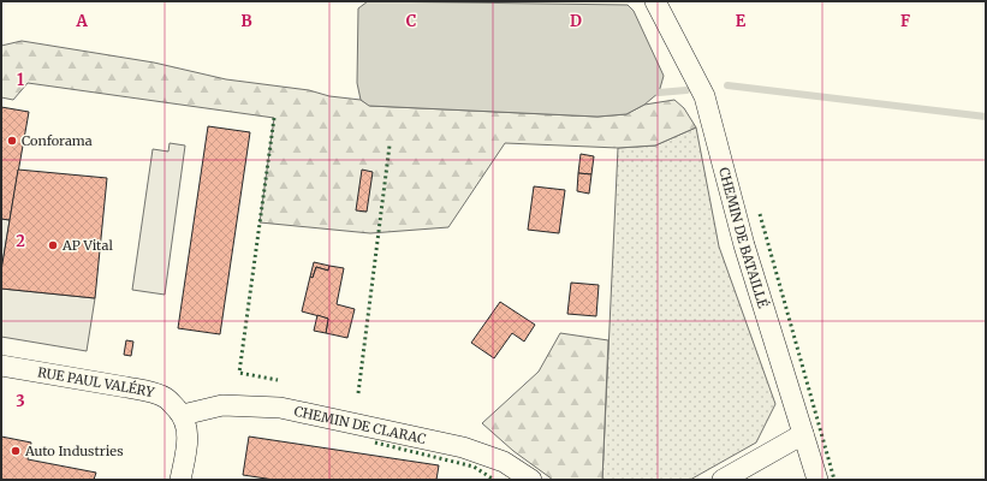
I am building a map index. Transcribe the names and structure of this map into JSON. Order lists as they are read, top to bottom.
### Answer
{
  "streets": {
    "street": ["CHEMIN DE BATAILLÉ", "RUE PAUL VALÉRY", "CHEMIN DE CLARAC"]
  },
  "crossings": [
    ["RUE PAUL VALÉRY", "CHEMIN DE CLARAC"]
  ],
  "places": ["Conforama", "AP Vital", "Auto Industries"],
  "grid": {
    "columns": [
      "A",
      "B",
      "C",
      "D",
      "E",
      "F"
    ],
    "rows": ["1", "2", "3"]
  }
}
